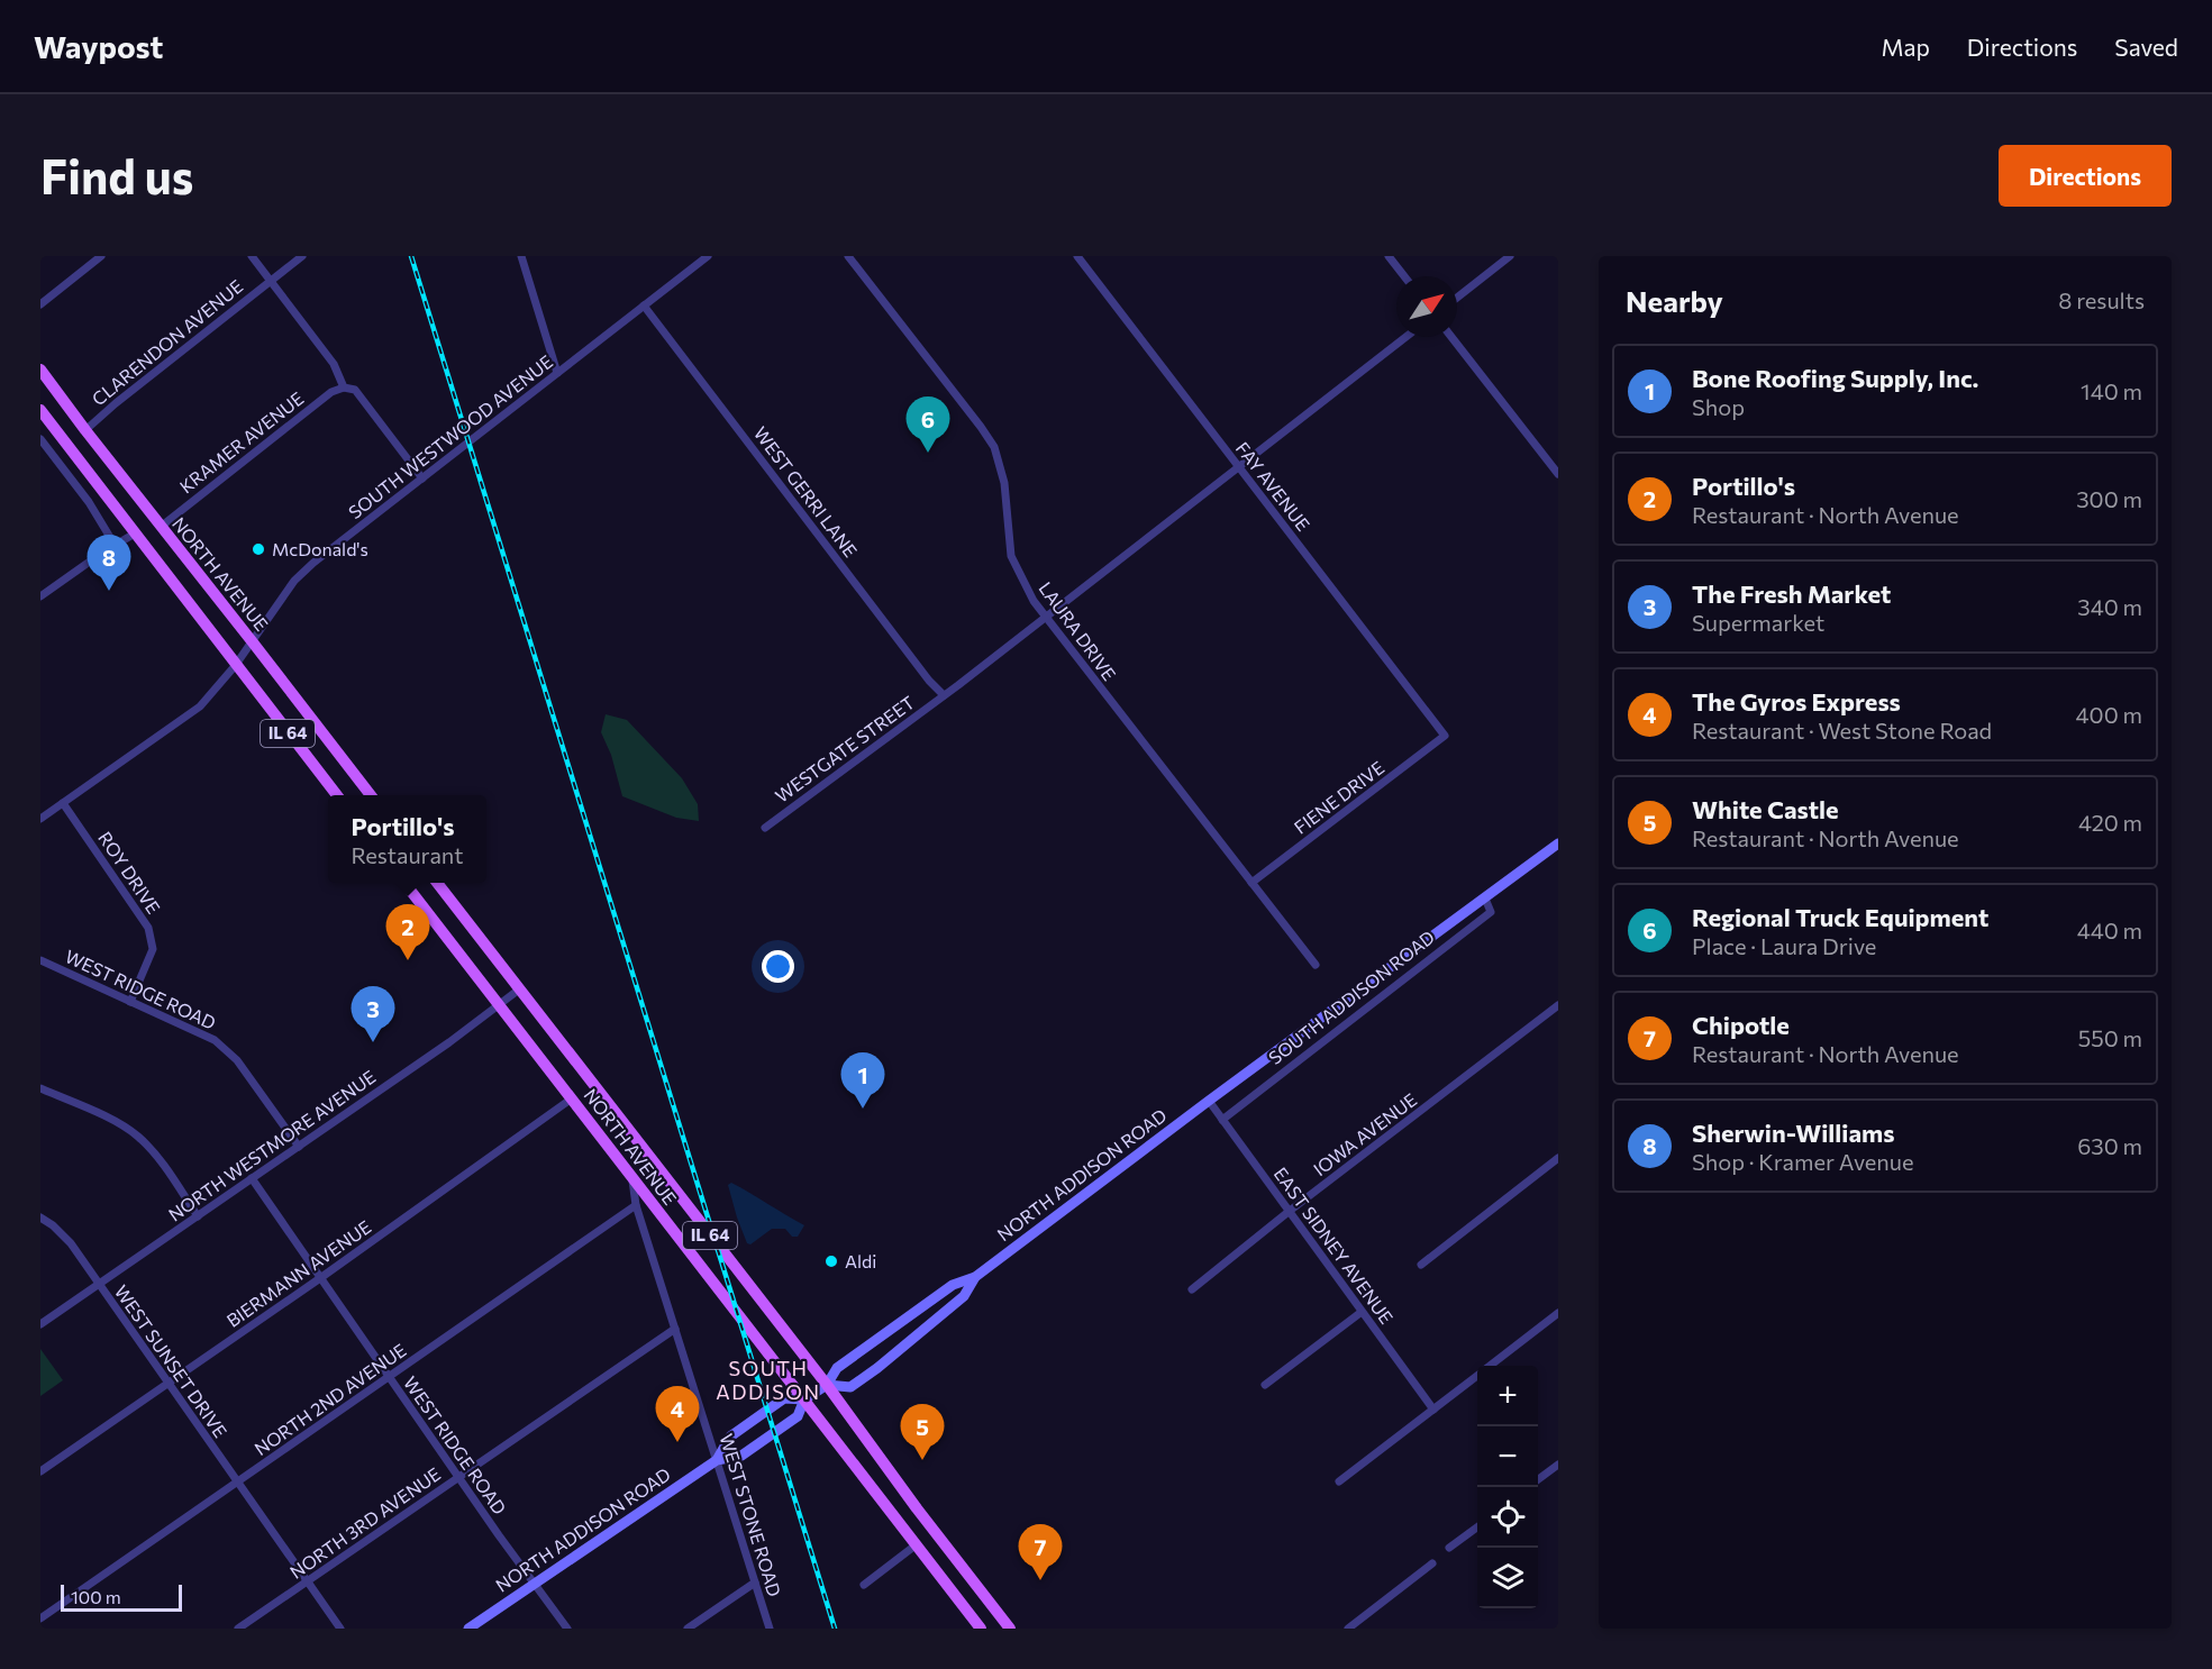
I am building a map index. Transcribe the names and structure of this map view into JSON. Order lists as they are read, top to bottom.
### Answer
{
  "streets": {
    "main road": ["NORTH AVENUE", "IL 64"],
    "street": [
      "CLARENDON AVENUE",
      "SOUTH WESTWOOD AVENUE",
      "KRAMER AVENUE",
      "FAY AVENUE",
      "WEST GERRI LANE",
      "LAURA DRIVE",
      "WESTGATE STREET",
      "FIENE DRIVE",
      "ROY DRIVE",
      "WEST RIDGE ROAD",
      "SOUTH ADDISON ROAD",
      "IOWA AVENUE",
      "NORTH WESTMORE AVENUE",
      "NORTH ADDISON ROAD",
      "EAST SIDNEY AVENUE",
      "BIERMANN AVENUE",
      "WEST SUNSET DRIVE",
      "NORTH 2ND AVENUE",
      "WEST STONE ROAD",
      "NORTH 3RD AVENUE"
    ]
  },
  "crossings": [
    ["CLARENDON AVENUE", "NORTH AVENUE"],
    ["SOUTH WESTWOOD AVENUE", "WEST GERRI LANE"],
    ["SOUTH WESTWOOD AVENUE", "NORTH AVENUE"],
    ["SOUTH WESTWOOD AVENUE", "IL 64"],
    ["SOUTH WESTWOOD AVENUE", "ROY DRIVE"],
    ["KRAMER AVENUE", "NORTH AVENUE"],
    ["FAY AVENUE", "WESTGATE STREET"],
    ["FAY AVENUE", "FIENE DRIVE"],
    ["WEST GERRI LANE", "WESTGATE STREET"],
    ["NORTH AVENUE", "NORTH WESTMORE AVENUE"],
    ["NORTH AVENUE", "NORTH ADDISON ROAD"],
    ["NORTH AVENUE", "BIERMANN AVENUE"],
    ["NORTH AVENUE", "WEST STONE ROAD"],
    ["LAURA DRIVE", "WESTGATE STREET"],
    ["LAURA DRIVE", "FIENE DRIVE"],
    ["ROY DRIVE", "WEST RIDGE ROAD"],
    ["WEST RIDGE ROAD", "NORTH WESTMORE AVENUE"],
    ["WEST RIDGE ROAD", "NORTH ADDISON ROAD"],
    ["WEST RIDGE ROAD", "BIERMANN AVENUE"],
    ["WEST RIDGE ROAD", "NORTH 2ND AVENUE"],
    ["WEST RIDGE ROAD", "NORTH 3RD AVENUE"],
    ["SOUTH ADDISON ROAD", "NORTH ADDISON ROAD"],
    ["SOUTH ADDISON ROAD", "EAST SIDNEY AVENUE"],
    ["IOWA AVENUE", "EAST SIDNEY AVENUE"],
    ["NORTH WESTMORE AVENUE", "WEST SUNSET DRIVE"],
    ["NORTH ADDISON ROAD", "EAST SIDNEY AVENUE"],
    ["NORTH ADDISON ROAD", "WEST STONE ROAD"],
    ["BIERMANN AVENUE", "WEST SUNSET DRIVE"],
    ["WEST SUNSET DRIVE", "NORTH 2ND AVENUE"],
    ["WEST SUNSET DRIVE", "NORTH 3RD AVENUE"],
    ["NORTH 2ND AVENUE", "WEST STONE ROAD"],
    ["WEST STONE ROAD", "NORTH 3RD AVENUE"]
  ],
  "districts": ["SOUTH ADDISON"],
  "places": ["McDonald's", "Aldi"],
  "scale_bar": "100 m",
  "north": "top right",
  "page": {
    "header": "Waypost",
    "nav": ["Map", "Directions", "Saved"],
    "buttons": "Directions",
    "title": "Find us",
    "heading": ["Nearby", "8 results"],
    "list": [
      {
        "mark": "1",
        "name": "Bone Roofing Supply, Inc.",
        "note": "Shop",
        "value": "140 m"
      },
      {
        "mark": "2",
        "name": "Portillo's",
        "note": "Restaurant · North Avenue",
        "value": "300 m"
      },
      {
        "mark": "3",
        "name": "The Fresh Market",
        "note": "Supermarket",
        "value": "340 m"
      },
      {
        "mark": "4",
        "name": "The Gyros Express",
        "note": "Restaurant · West Stone Road",
        "value": "400 m"
      },
      {
        "mark": "5",
        "name": "White Castle",
        "note": "Restaurant · North Avenue",
        "value": "420 m"
      },
      {
        "mark": "6",
        "name": "Regional Truck Equipment",
        "note": "Place · Laura Drive",
        "value": "440 m"
      },
      {
        "mark": "7",
        "name": "Chipotle",
        "note": "Restaurant · North Avenue",
        "value": "550 m"
      },
      {
        "mark": "8",
        "name": "Sherwin-Williams",
        "note": "Shop · Kramer Avenue",
        "value": "630 m"
      }
    ],
    "pins": [
      "6",
      "8",
      "2",
      "3",
      "1",
      "4",
      "5",
      "7"
    ],
    "popup": ["Portillo's", "Restaurant"],
    "map_buttons": ["+", "−"],
    "scale": "100 m"
  }
}
